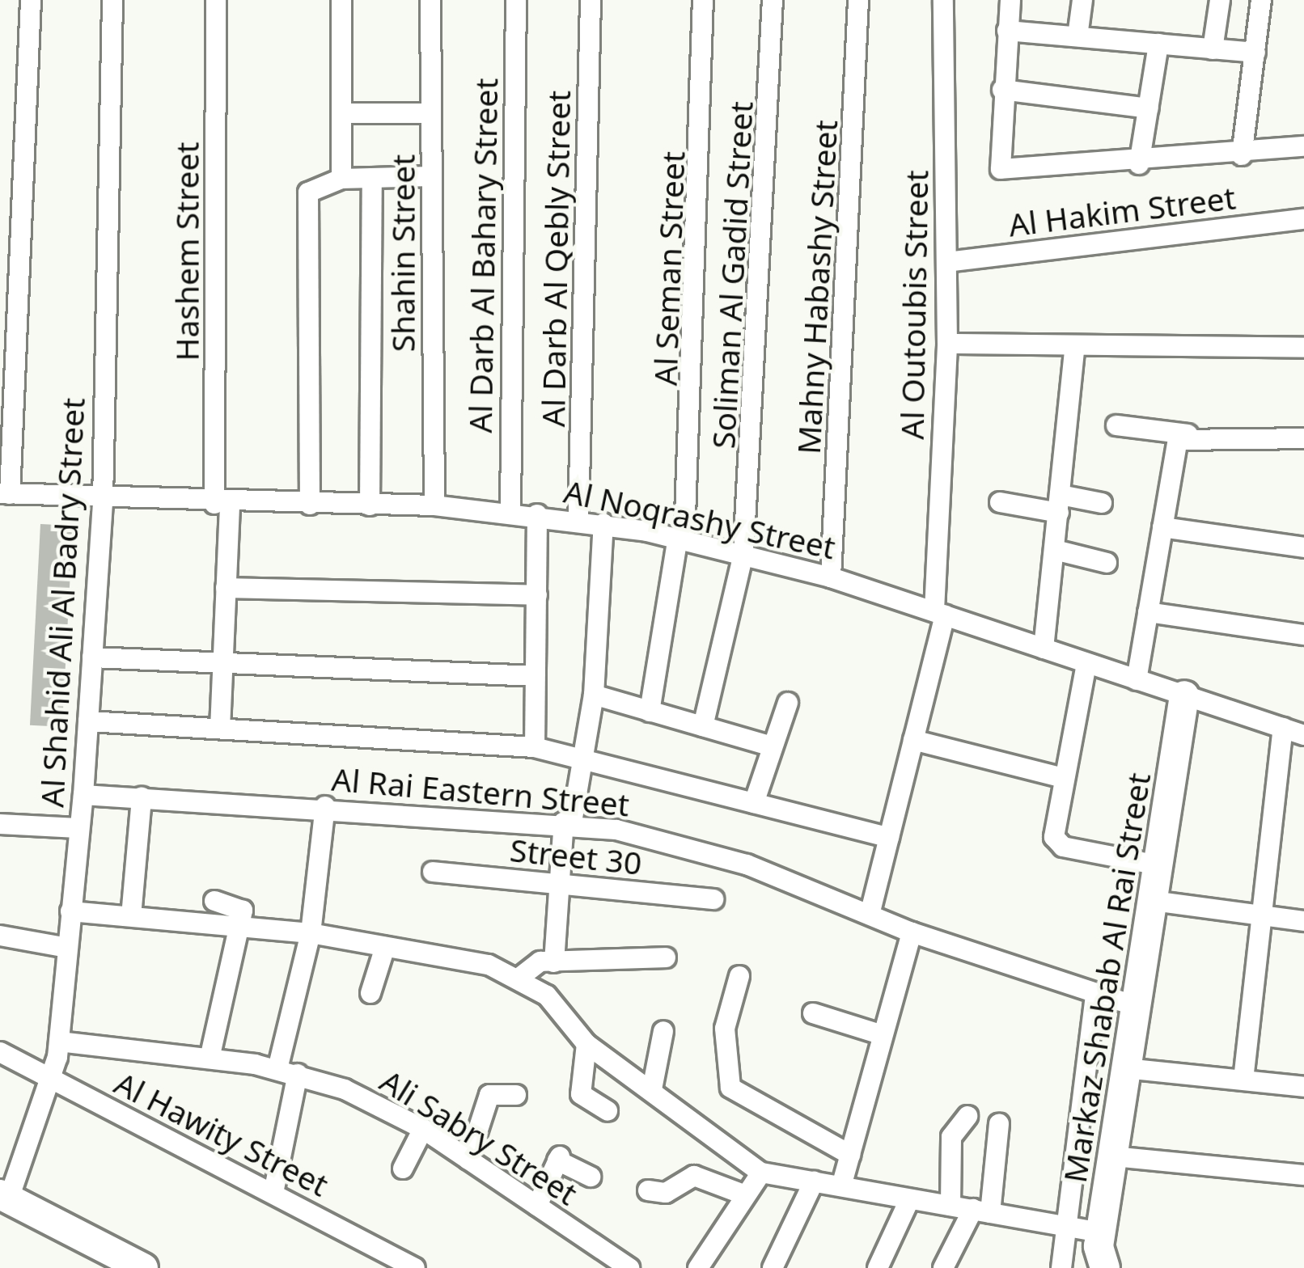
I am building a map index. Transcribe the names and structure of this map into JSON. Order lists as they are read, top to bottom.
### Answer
{
  "streets": {
    "street": [
      "Al Hakim Street",
      "Hashem Street",
      "Shahin Street",
      "Al Darb Al Bahary Street",
      "Al Darb Al Qebly Street",
      "Al Seman Street",
      "Soliman Al Gadid Street",
      "Mahny Habashy Street",
      "Al Outoubis Street",
      "Al Noqrashy Street",
      "Al Shahid Ali Al Badry Street",
      "Al Rai Eastern Street",
      "Street 30",
      "Markaz Shabab Al Rai Street",
      "Al Hawity Street",
      "Ali Sabry Street"
    ]
  },
  "crossings": [
    ["Al Hakim Street", "Al Outoubis Street"],
    ["Hashem Street", "Al Noqrashy Street"],
    ["Shahin Street", "Al Noqrashy Street"],
    ["Al Darb Al Bahary Street", "Al Noqrashy Street"],
    ["Al Darb Al Qebly Street", "Al Noqrashy Street"],
    ["Al Seman Street", "Al Noqrashy Street"],
    ["Soliman Al Gadid Street", "Al Noqrashy Street"],
    ["Mahny Habashy Street", "Al Noqrashy Street"],
    ["Al Outoubis Street", "Al Noqrashy Street"],
    ["Al Outoubis Street", "Al Rai Eastern Street"],
    ["Al Noqrashy Street", "Al Shahid Ali Al Badry Street"],
    ["Al Noqrashy Street", "Markaz Shabab Al Rai Street"],
    ["Al Shahid Ali Al Badry Street", "Al Rai Eastern Street"],
    ["Al Shahid Ali Al Badry Street", "Al Hawity Street"],
    ["Al Shahid Ali Al Badry Street", "Ali Sabry Street"],
    ["Al Rai Eastern Street", "Markaz Shabab Al Rai Street"]
  ]
}
